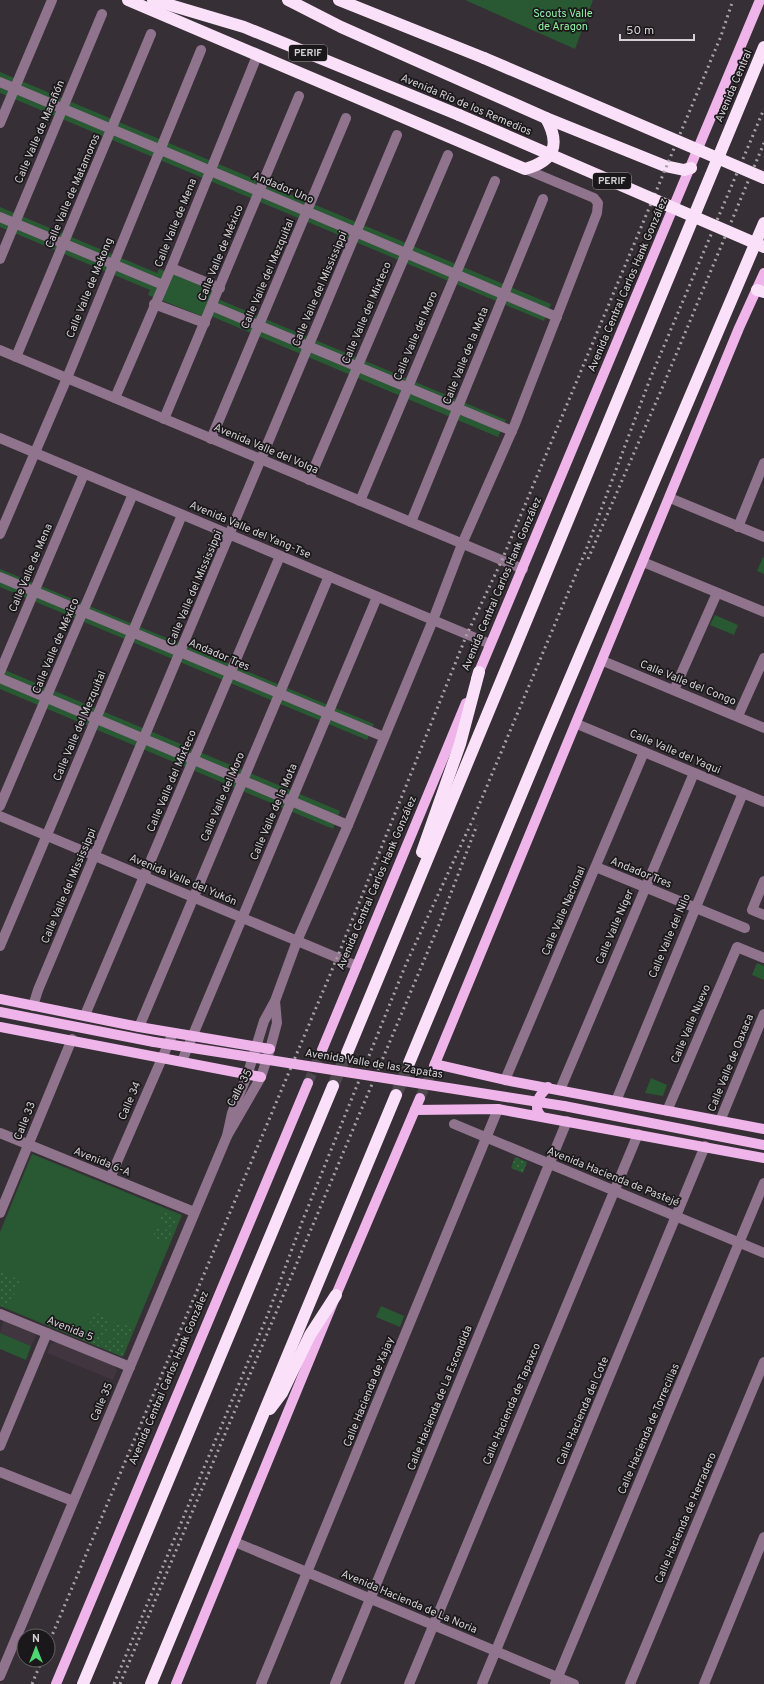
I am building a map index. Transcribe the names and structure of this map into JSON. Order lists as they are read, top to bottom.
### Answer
{
  "streets": {
    "highway": ["PERIF", "Avenida Central", "Avenida Río de los Remedios"],
    "main road": ["Avenida Central Carlos Hank González", "Avenida Valle de las Zapatas"],
    "street": [
      "Calle Valle de Marañón",
      "Andador Uno",
      "Calle Valle de Matamoros",
      "Calle Valle de Mena",
      "Calle Valle de México",
      "Calle Valle del Mezquital",
      "Calle Valle de Mekong",
      "Calle Valle del Mississippi",
      "Calle Valle del Mixteco",
      "Calle Valle del Moro",
      "Calle Valle de la Mota",
      "Avenida Valle del Volga",
      "Avenida Valle del Yang-Tse",
      "Andador Tres",
      "Calle Valle del Congo",
      "Calle Valle del Yaqui",
      "Avenida Valle del Yukón",
      "Calle Valle Nacional",
      "Calle Valle Níger",
      "Calle Valle del Nilo",
      "Calle Valle Nuevo",
      "Calle Valle de Oaxaca",
      "Calle 35",
      "Calle 34",
      "Calle 33",
      "Avenida 6-A",
      "Avenida Hacienda de Pastejé",
      "Avenida 5",
      "Calle Hacienda de Xajay",
      "Calle Hacienda de La Escondida",
      "Calle Hacienda de Tapaxco",
      "Calle Hacienda del Cote",
      "Calle Hacienda de Torrecillas",
      "Calle Hacienda de Herradero",
      "Avenida Hacienda de La Noria"
    ]
  },
  "crossings": [
    ["Avenida Central", "Avenida Central Carlos Hank González"],
    ["Calle Valle de Marañón", "Andador Uno"],
    ["Andador Uno", "Calle Valle de Matamoros"],
    ["Andador Uno", "Calle Valle de Mena"],
    ["Andador Uno", "Calle Valle de México"],
    ["Andador Uno", "Calle Valle del Mezquital"],
    ["Andador Uno", "Calle Valle de Mekong"],
    ["Andador Uno", "Calle Valle del Mississippi"],
    ["Andador Uno", "Calle Valle del Mixteco"],
    ["Andador Uno", "Calle Valle del Moro"],
    ["Andador Uno", "Calle Valle de la Mota"],
    ["Calle Valle de Matamoros", "Avenida Valle del Volga"],
    ["Calle Valle de Mena", "Avenida Valle del Volga"],
    ["Calle Valle de Mena", "Avenida Valle del Yang-Tse"],
    ["Calle Valle de Mena", "Andador Tres"],
    ["Calle Valle de México", "Avenida Valle del Volga"],
    ["Calle Valle de México", "Avenida Valle del Yang-Tse"],
    ["Calle Valle de México", "Andador Tres"],
    ["Calle Valle del Mezquital", "Avenida Valle del Volga"],
    ["Calle Valle del Mezquital", "Avenida Valle del Yang-Tse"],
    ["Calle Valle del Mezquital", "Andador Tres"],
    ["Calle Valle del Mezquital", "Avenida Valle del Yukón"],
    ["Avenida Central Carlos Hank González", "Avenida Valle del Volga"],
    ["Avenida Central Carlos Hank González", "Avenida Valle del Yang-Tse"],
    ["Avenida Central Carlos Hank González", "Avenida Valle del Yukón"],
    ["Calle Valle de Mekong", "Avenida Valle del Volga"],
    ["Calle Valle de Mekong", "Avenida Valle del Yang-Tse"],
    ["Calle Valle del Mississippi", "Avenida Valle del Volga"],
    ["Calle Valle del Mississippi", "Avenida Valle del Yang-Tse"],
    ["Calle Valle del Mississippi", "Andador Tres"],
    ["Calle Valle del Mississippi", "Avenida Valle del Yukón"],
    ["Calle Valle del Mixteco", "Avenida Valle del Volga"],
    ["Calle Valle del Mixteco", "Avenida Valle del Yang-Tse"],
    ["Calle Valle del Mixteco", "Andador Tres"],
    ["Calle Valle del Mixteco", "Avenida Valle del Yukón"],
    ["Calle Valle del Moro", "Avenida Valle del Volga"],
    ["Calle Valle del Moro", "Avenida Valle del Yang-Tse"],
    ["Calle Valle del Moro", "Andador Tres"],
    ["Calle Valle del Moro", "Avenida Valle del Yukón"],
    ["Calle Valle de la Mota", "Avenida Valle del Volga"],
    ["Calle Valle de la Mota", "Avenida Valle del Yang-Tse"],
    ["Calle Valle de la Mota", "Andador Tres"],
    ["Calle Valle de la Mota", "Avenida Valle del Yukón"],
    ["Andador Tres", "Calle Valle Nacional"],
    ["Andador Tres", "Calle Valle Níger"],
    ["Andador Tres", "Calle Valle del Nilo"],
    ["Calle Valle del Yaqui", "Calle Valle Nacional"],
    ["Calle Valle del Yaqui", "Calle Valle Níger"],
    ["Calle Valle del Yaqui", "Calle Valle del Nilo"],
    ["Calle Valle del Yaqui", "Avenida Valle de las Zapatas"],
    ["Calle Valle Nacional", "Avenida Valle de las Zapatas"],
    ["Calle Valle Níger", "Avenida Valle de las Zapatas"],
    ["Calle Valle del Nilo", "Avenida Valle de las Zapatas"],
    ["Calle Valle Nuevo", "Avenida Valle de las Zapatas"],
    ["Calle Valle de Oaxaca", "Avenida Valle de las Zapatas"],
    ["Calle 35", "Avenida 6-A"],
    ["Calle 35", "Avenida 5"],
    ["Calle 34", "Avenida 6-A"],
    ["Calle 33", "Avenida 6-A"],
    ["Avenida Hacienda de Pastejé", "Calle Hacienda de Xajay"],
    ["Avenida Hacienda de Pastejé", "Calle Hacienda de La Escondida"],
    ["Avenida Hacienda de Pastejé", "Calle Hacienda de Tapaxco"],
    ["Avenida Hacienda de Pastejé", "Calle Hacienda del Cote"],
    ["Avenida Hacienda de Pastejé", "Calle Hacienda de Torrecillas"],
    ["Calle Hacienda de Xajay", "Avenida Hacienda de La Noria"],
    ["Calle Hacienda de La Escondida", "Avenida Hacienda de La Noria"],
    ["Calle Hacienda de Tapaxco", "Avenida Hacienda de La Noria"],
    ["Calle Hacienda del Cote", "Avenida Hacienda de La Noria"],
    ["Calle Hacienda de Torrecillas", "Avenida Hacienda de La Noria"]
  ],
  "parks": ["Scouts Valle de Aragon"],
  "scale_bar": "50 m",
  "north": "top"
}
